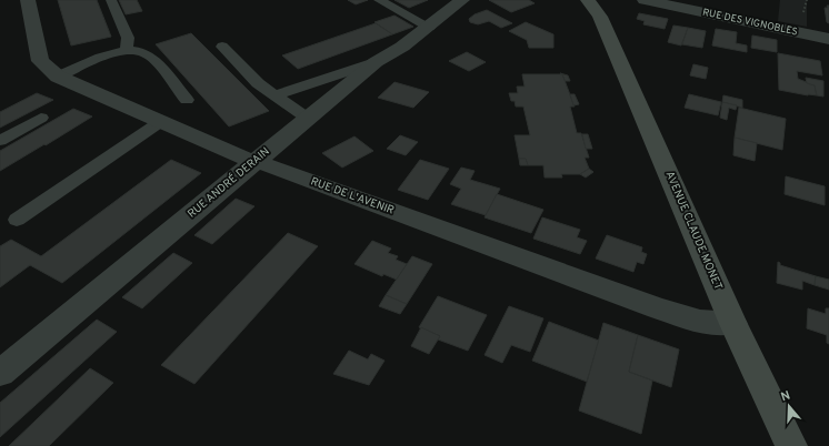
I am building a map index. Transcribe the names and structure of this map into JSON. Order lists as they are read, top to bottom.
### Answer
{
  "streets": {
    "street": [
      "RUE DES VIGNOBLES",
      "RUE ANDRÉ DERAIN",
      "RUE DE L'AVENIR",
      "AVENUE CLAUDE MONET"
    ]
  },
  "crossings": [
    ["RUE ANDRÉ DERAIN", "RUE DE L'AVENIR"],
    ["RUE DE L'AVENIR", "AVENUE CLAUDE MONET"]
  ],
  "north": "top"
}
